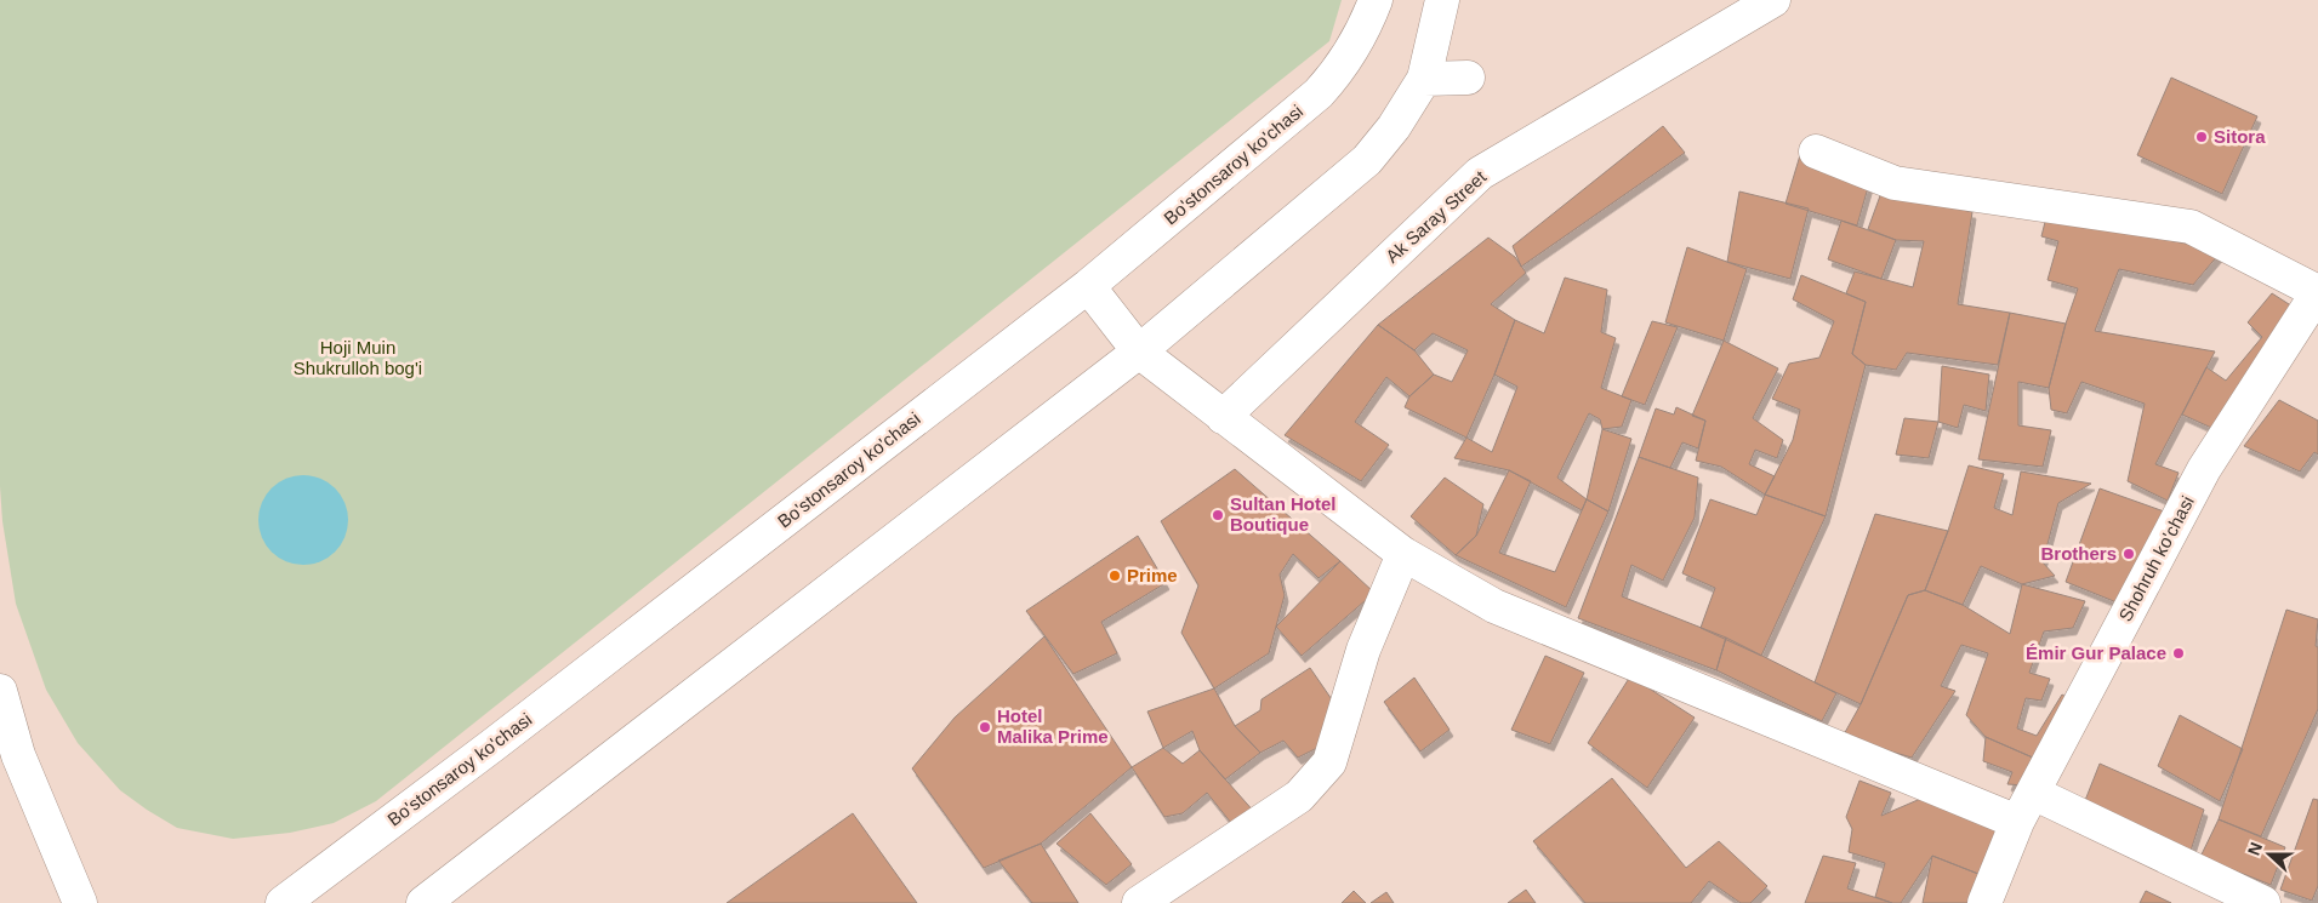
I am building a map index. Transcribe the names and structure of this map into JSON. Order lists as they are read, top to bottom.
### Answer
{
  "streets": {
    "street": ["Bo'stonsaroy ko'chasi", "Ak Saray Street", "Shohruh ko'chasi"]
  },
  "parks": ["Hoji Muin Shukrulloh bog'i"],
  "places": [
    "Sitora",
    "Sultan Hotel Boutique",
    "Brothers",
    "Prime",
    "Émir Gur Palace",
    "Hotel Malika Prime"
  ],
  "north": "left"
}
